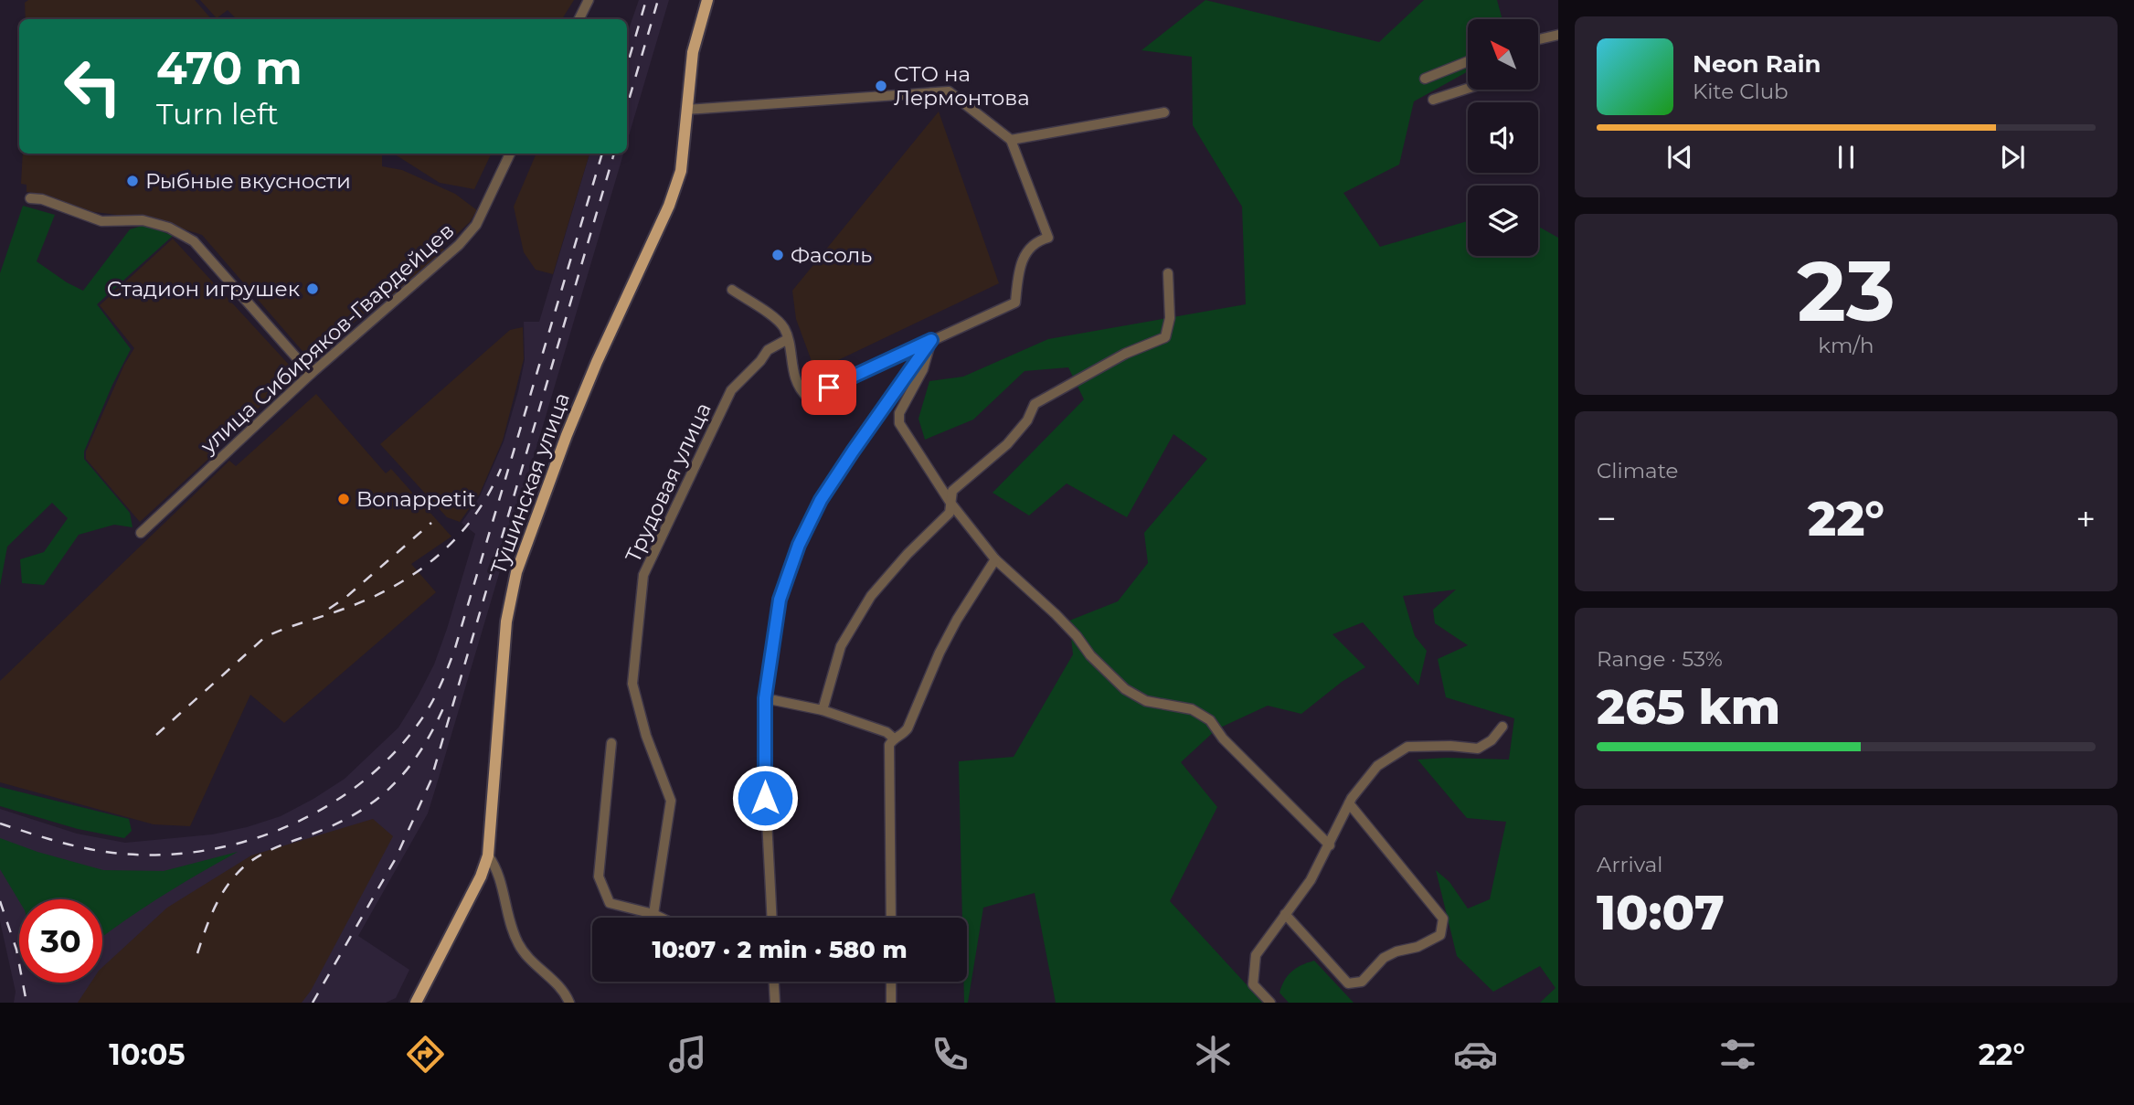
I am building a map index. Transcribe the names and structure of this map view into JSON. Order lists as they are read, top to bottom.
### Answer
{
  "streets": {
    "main road": ["Тушинская улица"],
    "street": ["улица Сибиряков-Гвардейцев", "Трудовая улица"]
  },
  "places": [
    "СТО на Лермонтова",
    "Рыбные вкусности",
    "Фасоль",
    "Стадион игрушек",
    "Bonappetit"
  ],
  "north": "top left",
  "page": {
    "turn": ["470 m", "Turn left"],
    "song": ["Neon Rain", "Kite Club"],
    "tile": [
      ["23", "km/h"],
      "Climate",
      ["Range · 53%", "265 km"],
      ["Arrival", "10:07"]
    ],
    "heat": ["−", "22°", "+"],
    "limit": "30",
    "trip": "10:07 · 2 min · 580 m",
    "tabs": ["10:05", "22°"]
  }
}
